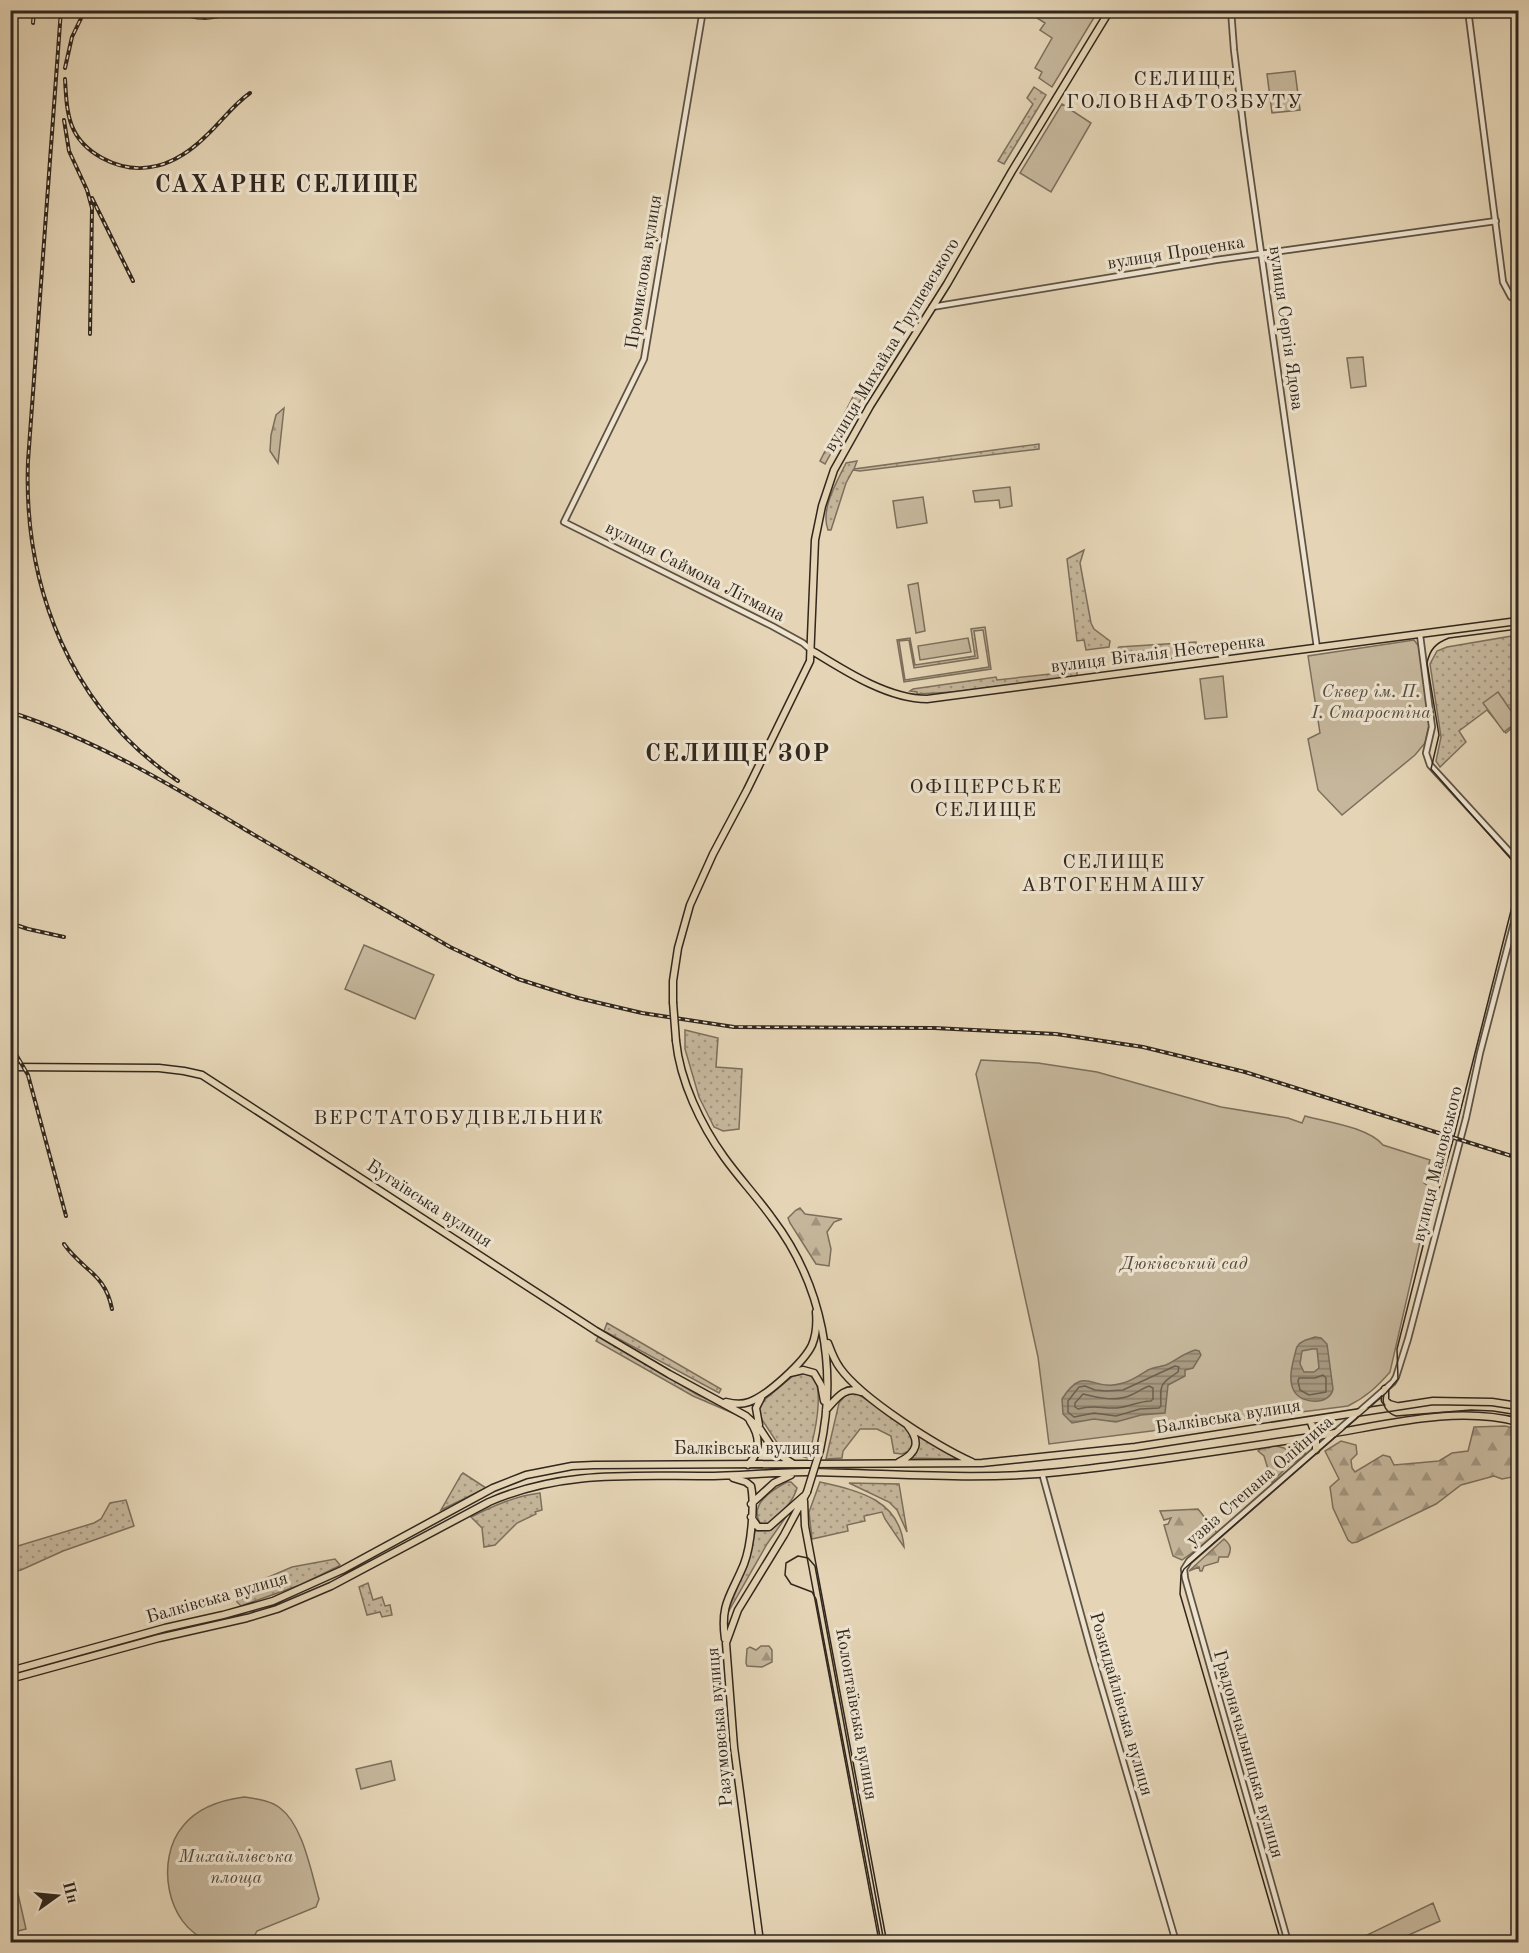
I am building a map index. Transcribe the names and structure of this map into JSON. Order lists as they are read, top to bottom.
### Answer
{
  "streets": {
    "main road": [
      "вулиця Михайла Грушевського",
      "вулиця Віталія Нестеренка",
      "Бугаївська вулиця",
      "Балківська вулиця",
      "Колонтаївська вулиця",
      "Разумовська вулиця"
    ],
    "street": [
      "вулиця Проценка",
      "Промислова вулиця",
      "вулиця Сергія Ядова",
      "вулиця Саймона Літмана",
      "вулиця Маловського",
      "узвіз Степана Олійника",
      "Розкидайлівська вулиця",
      "Градоначальницька вулиця"
    ]
  },
  "crossings": [
    ["вулиця Проценка", "вулиця Сергія Ядова"],
    ["вулиця Проценка", "вулиця Михайла Грушевського"],
    ["Промислова вулиця", "вулиця Саймона Літмана"],
    ["вулиця Сергія Ядова", "вулиця Віталія Нестеренка"],
    ["вулиця Михайла Грушевського", "вулиця Саймона Літмана"],
    ["вулиця Михайла Грушевського", "вулиця Віталія Нестеренка"],
    ["вулиця Михайла Грушевського", "Колонтаївська вулиця"],
    ["вулиця Михайла Грушевського", "Разумовська вулиця"],
    ["вулиця Саймона Літмана", "вулиця Віталія Нестеренка"],
    ["вулиця Маловського", "Балківська вулиця"],
    ["вулиця Маловського", "узвіз Степана Олійника"],
    ["Бугаївська вулиця", "Балківська вулиця"],
    ["Балківська вулиця", "узвіз Степана Олійника"],
    ["Балківська вулиця", "Розкидайлівська вулиця"],
    ["узвіз Степана Олійника", "Градоначальницька вулиця"],
    ["Колонтаївська вулиця", "Разумовська вулиця"]
  ],
  "districts": [
    "СЕЛИЩЕ ГОЛОВНАФТОЗБУТУ",
    "САХАРНЕ СЕЛИЩЕ",
    "СЕЛИЩЕ ЗОР",
    "ОФІЦЕРСЬКЕ СЕЛИЩЕ",
    "СЕЛИЩЕ АВТОГЕНМАШУ",
    "ВЕРСТАТОБУДІВЕЛЬНИК"
  ],
  "parks": ["Сквер ім. П. І. Старостіна", "Дюківський сад", "Михайлівська площа"],
  "north": "right"
}
